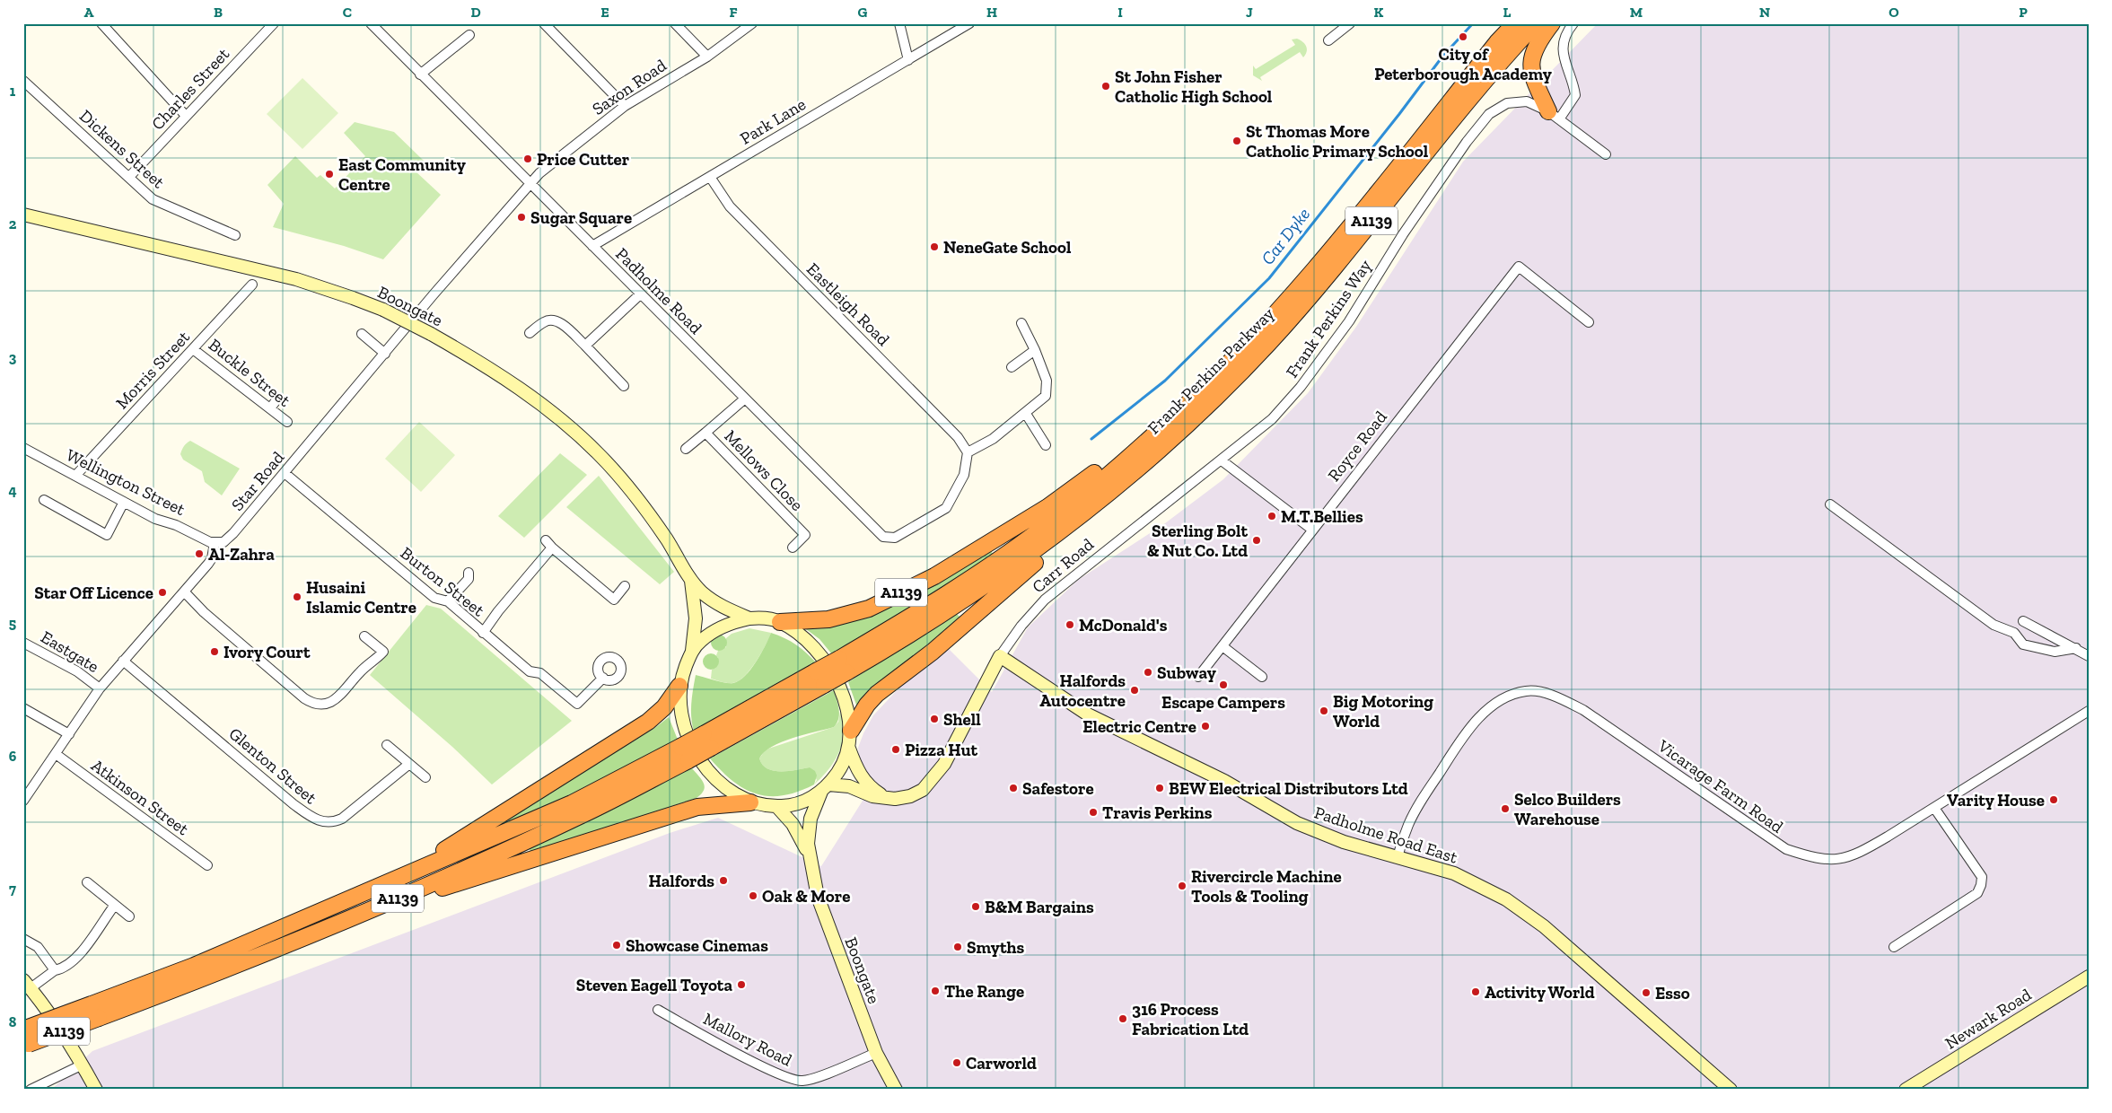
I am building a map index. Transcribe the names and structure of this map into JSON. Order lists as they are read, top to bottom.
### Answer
{
  "streets": {
    "highway": ["A1139", "Frank Perkins Parkway"],
    "street": [
      "Saxon Road",
      "Charles Street",
      "Park Lane",
      "Dickens Street",
      "Padholme Road",
      "Eastleigh Road",
      "Boongate",
      "Frank Perkins Way",
      "Morris Street",
      "Buckle Street",
      "Royce Road",
      "Mellows Close",
      "Star Road",
      "Wellington Street",
      "Carr Road",
      "Burton Street",
      "Eastgate",
      "Glenton Street",
      "Vicarage Farm Road",
      "Atkinson Street",
      "Padholme Road East",
      "Newark Road",
      "Mallory Road"
    ]
  },
  "crossings": [
    ["Saxon Road", "Padholme Road"],
    ["Saxon Road", "Star Road"],
    ["Charles Street", "Dickens Street"],
    ["Park Lane", "Padholme Road"],
    ["Park Lane", "Eastleigh Road"],
    ["A1139", "Frank Perkins Parkway"],
    ["Padholme Road", "Eastleigh Road"],
    ["Padholme Road", "Mellows Close"],
    ["Padholme Road", "Star Road"],
    ["Boongate", "Carr Road"],
    ["Boongate", "Mallory Road"],
    ["Frank Perkins Way", "Carr Road"],
    ["Morris Street", "Buckle Street"],
    ["Morris Street", "Wellington Street"],
    ["Star Road", "Wellington Street"],
    ["Star Road", "Burton Street"],
    ["Carr Road", "Padholme Road East"],
    ["Vicarage Farm Road", "Padholme Road East"]
  ],
  "water": ["Car Dyke"],
  "places": [
    "City of Peterborough Academy",
    "St John Fisher Catholic High School",
    "St Thomas More Catholic Primary School",
    "Price Cutter",
    "East Community Centre",
    "Sugar Square",
    "NeneGate School",
    "M.T.Bellies",
    "Sterling Bolt & Nut Co. Ltd",
    "Al-Zahra",
    "Star Off Licence",
    "Husaini Islamic Centre",
    "McDonald's",
    "Ivory Court",
    "Subway",
    "Escape Campers",
    "Halfords Autocentre",
    "Big Motoring World",
    "Shell",
    "Electric Centre",
    "Pizza Hut",
    "Safestore",
    "BEW Electrical Distributors Ltd",
    "Varity House",
    "Selco Builders Warehouse",
    "Travis Perkins",
    "Halfords",
    "Rivercircle Machine Tools & Tooling",
    "Oak & More",
    "B&M Bargains",
    "Showcase Cinemas",
    "Smyths",
    "Steven Eagell Toyota",
    "The Range",
    "Activity World",
    "Esso",
    "316 Process Fabrication Ltd",
    "Carworld"
  ],
  "grid": {
    "columns": [
      "A",
      "B",
      "C",
      "D",
      "E",
      "F",
      "G",
      "H",
      "I",
      "J",
      "K",
      "L",
      "M",
      "N",
      "O",
      "P"
    ],
    "rows": [
      "1",
      "2",
      "3",
      "4",
      "5",
      "6",
      "7",
      "8"
    ]
  }
}
